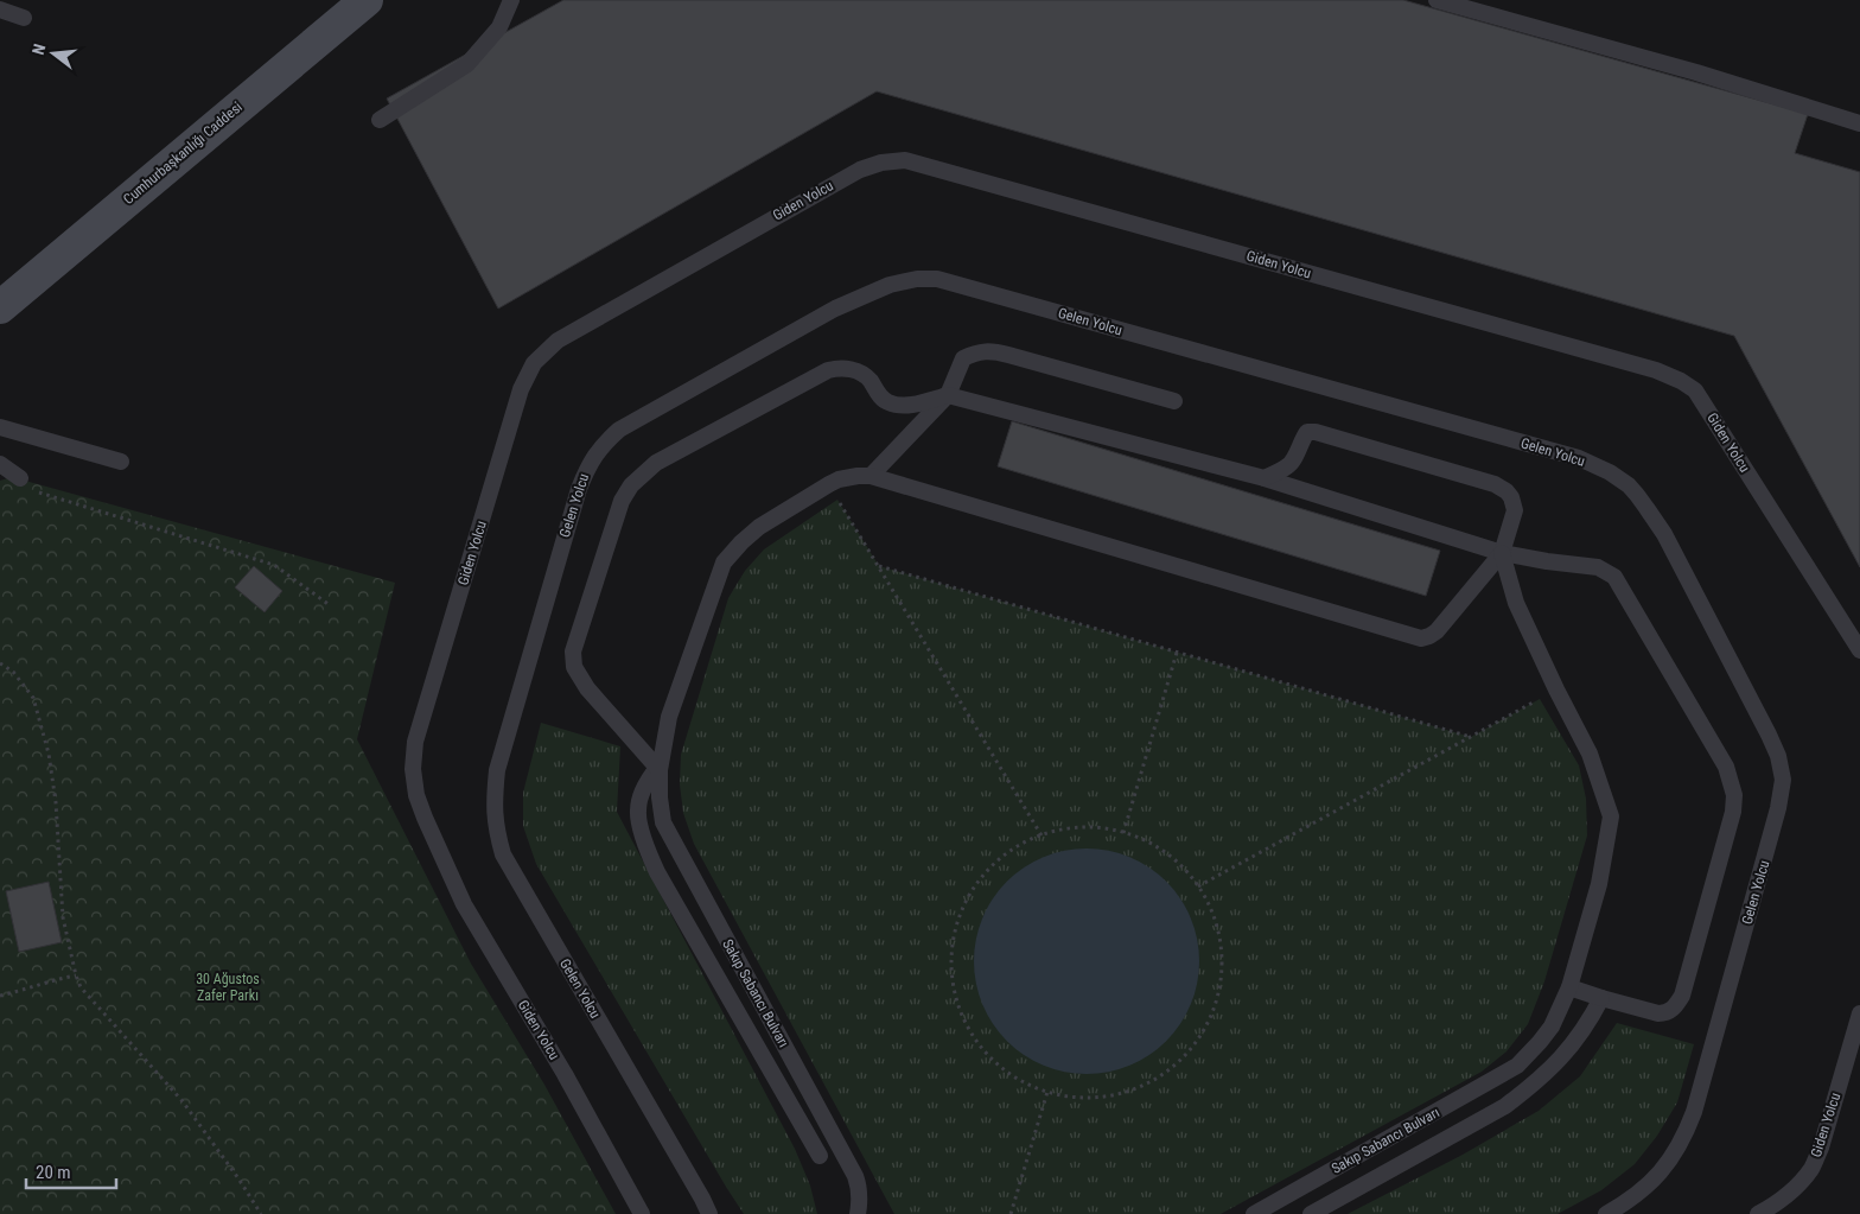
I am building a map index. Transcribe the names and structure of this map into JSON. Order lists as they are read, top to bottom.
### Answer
{
  "streets": {
    "main road": ["Cumhurbaşkanlığı Caddesi"],
    "lane": ["Giden Yolcu", "Gelen Yolcu", "Sakıp Sabancı Bulvarı"]
  },
  "parks": ["30 Ağustos Zafer Parkı"],
  "scale_bar": "20 m",
  "north": "left"
}
